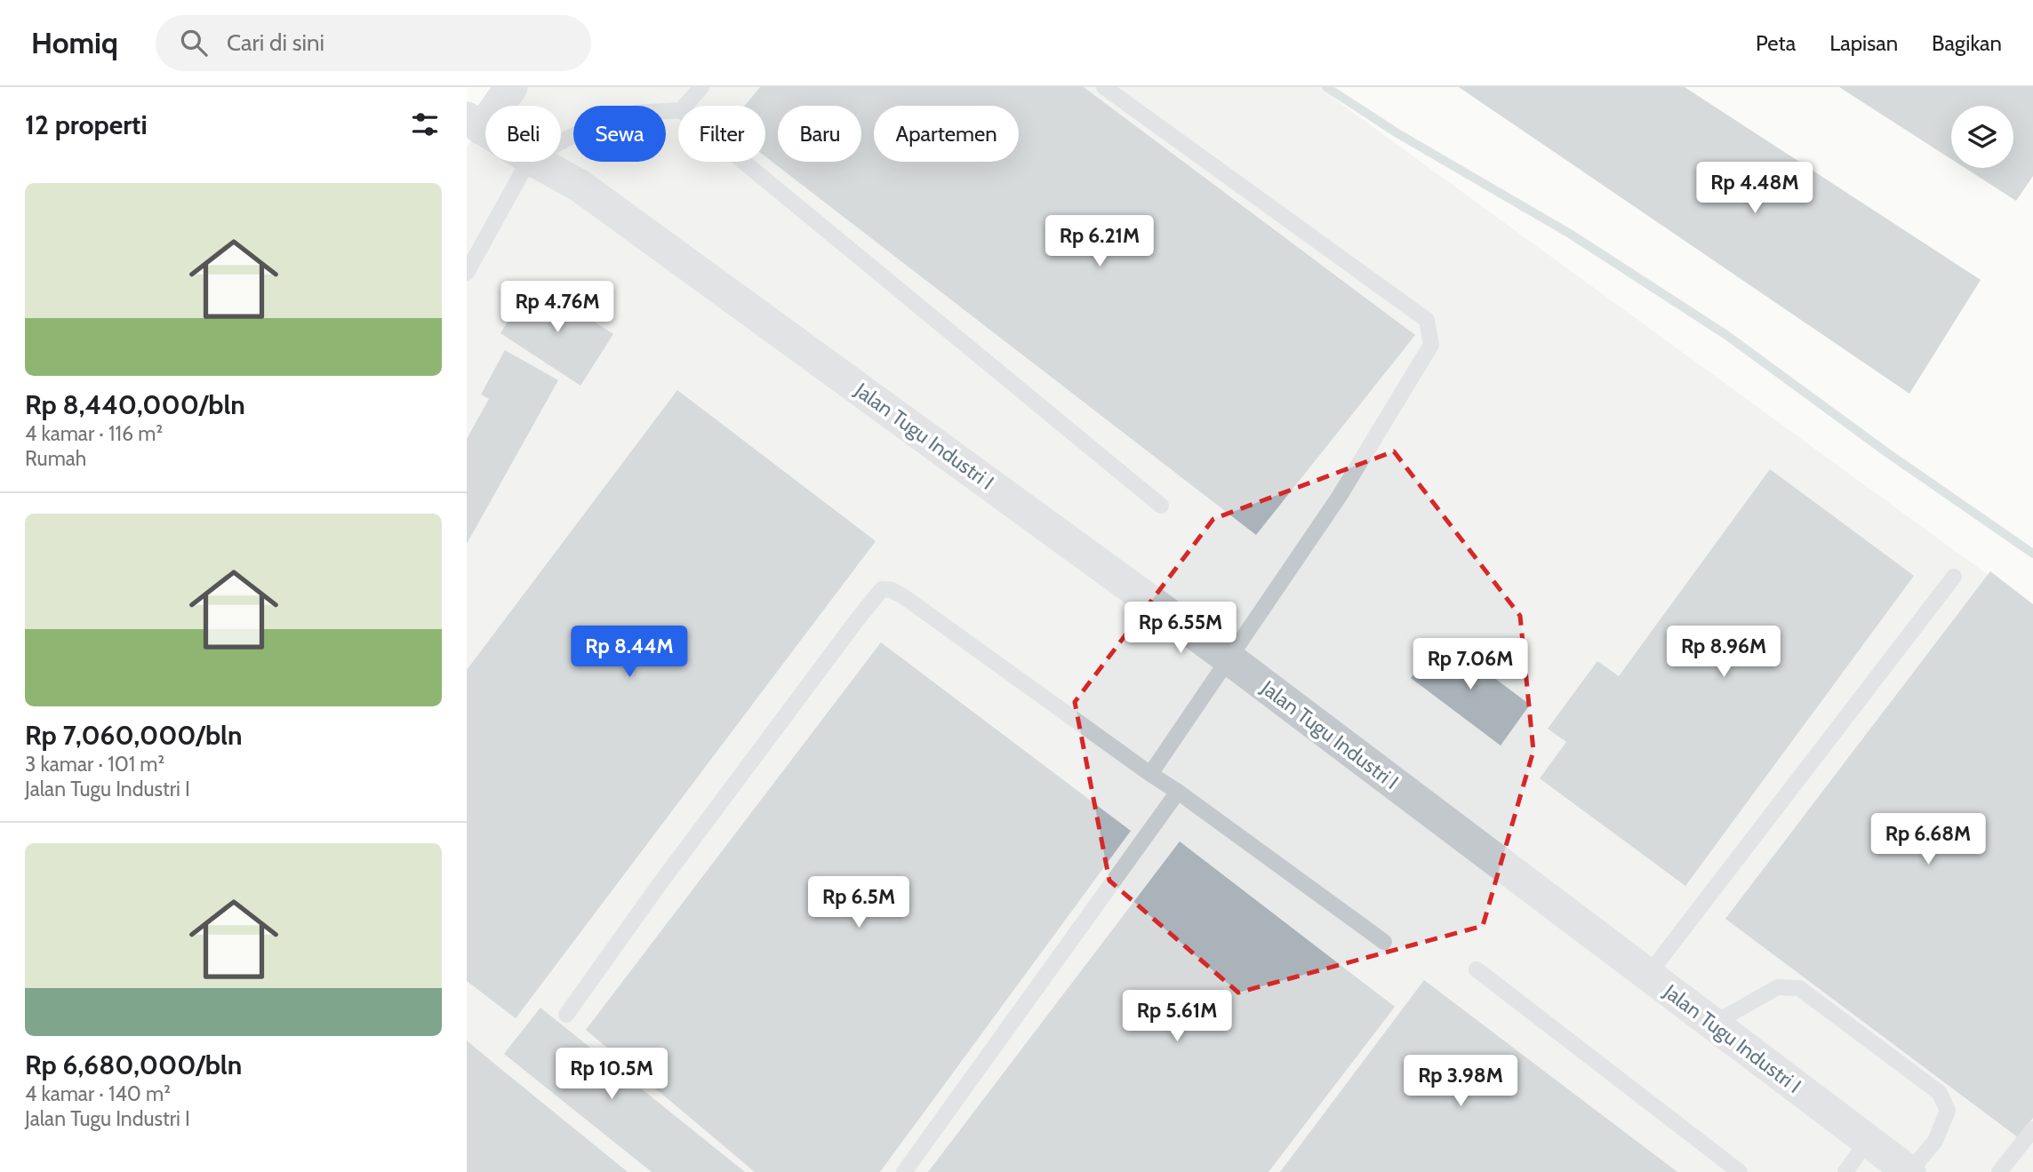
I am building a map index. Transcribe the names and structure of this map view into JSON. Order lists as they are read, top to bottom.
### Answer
{
  "streets": {
    "street": ["Jalan Tugu Industri I"]
  },
  "page": {
    "header": "Homiq",
    "search": "Cari di sini",
    "nav": ["Peta", "Lapisan", "Bagikan"],
    "heading": "12 properti",
    "chip": [
      "Beli",
      "Sewa",
      "Filter",
      "Baru",
      "Apartemen"
    ],
    "list": [
      {
        "name": "Rp 8,440,000/bln",
        "note": "4 kamar · 116 m² · Rumah"
      },
      {
        "name": "Rp 7,060,000/bln",
        "note": "3 kamar · 101 m² · Jalan Tugu Industri I"
      },
      {
        "name": "Rp 6,680,000/bln",
        "note": "4 kamar · 140 m² · Jalan Tugu Industri I"
      }
    ],
    "price": [
      "Rp 4.48M",
      "Rp 6.21M",
      "Rp 4.76M",
      "Rp 6.55M",
      "Rp 8.44M",
      "Rp 8.96M",
      "Rp 7.06M",
      "Rp 6.68M",
      "Rp 6.5M",
      "Rp 5.61M",
      "Rp 10.5M",
      "Rp 3.98M"
    ]
  }
}
